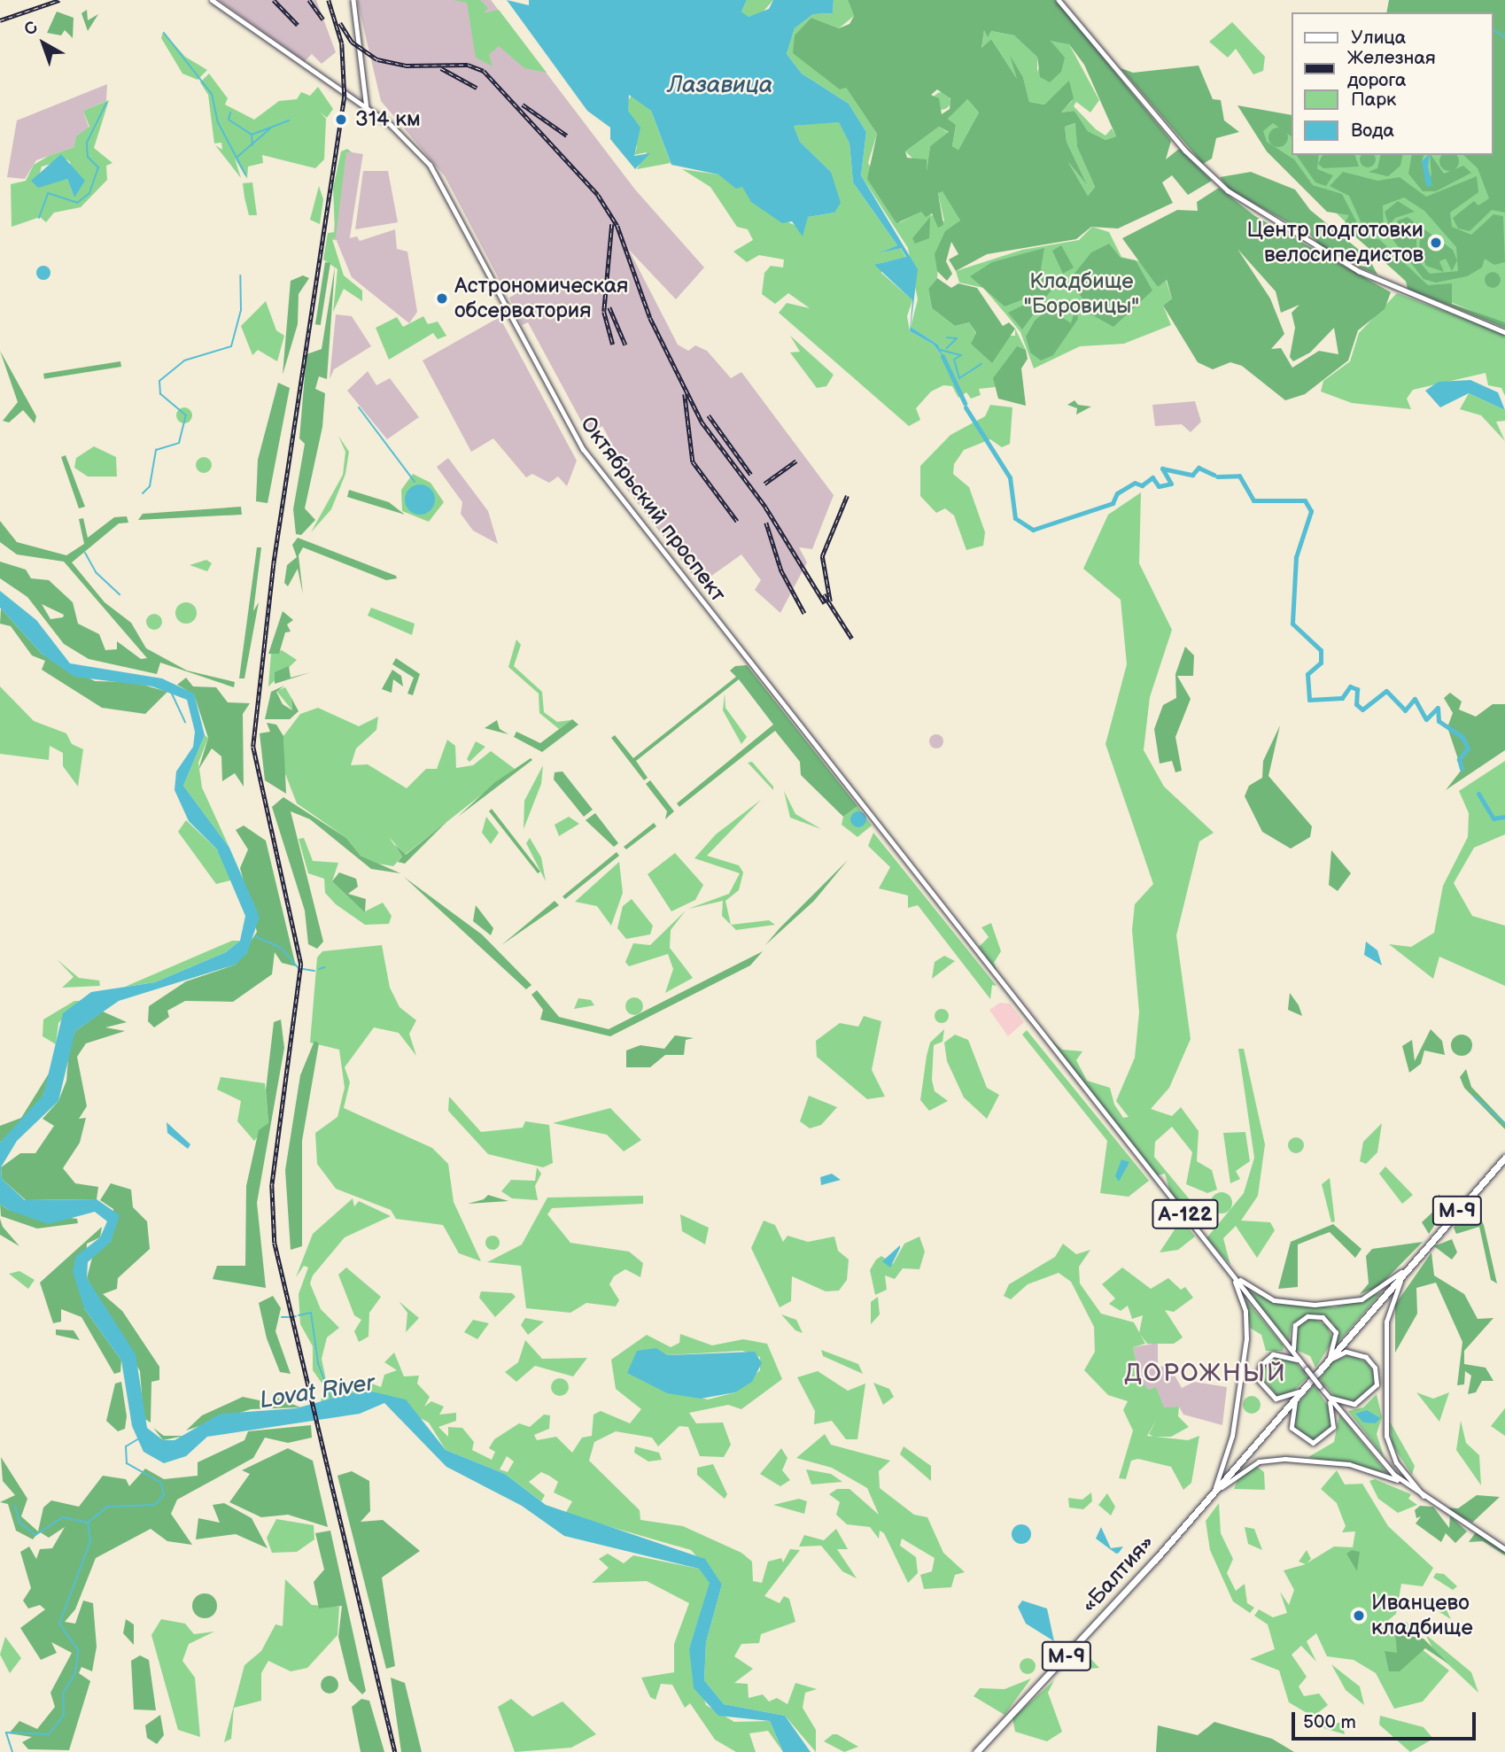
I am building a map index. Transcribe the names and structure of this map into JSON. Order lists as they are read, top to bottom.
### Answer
{
  "streets": {
    "highway": ["М-9", "«Балтия»"],
    "main road": ["Октябрьский проспект", "А-122"]
  },
  "crossings": [
    ["Октябрьский проспект", "А-122"],
    ["М-9", "«Балтия»"]
  ],
  "districts": ["ДОРОЖНЫЙ"],
  "water": ["Лазавица", "Lovat River"],
  "parks": ["Кладбище \"Боровицы\""],
  "places": [
    "314 км",
    "Центр подготовки велосипедистов",
    "Aстрономическая обсерватория",
    "Иванцево кладбище"
  ],
  "legend": [
    "Улица",
    "Железная дорога",
    "Парк",
    "Вода"
  ],
  "scale_bar": "500 m",
  "north": "top left"
}
